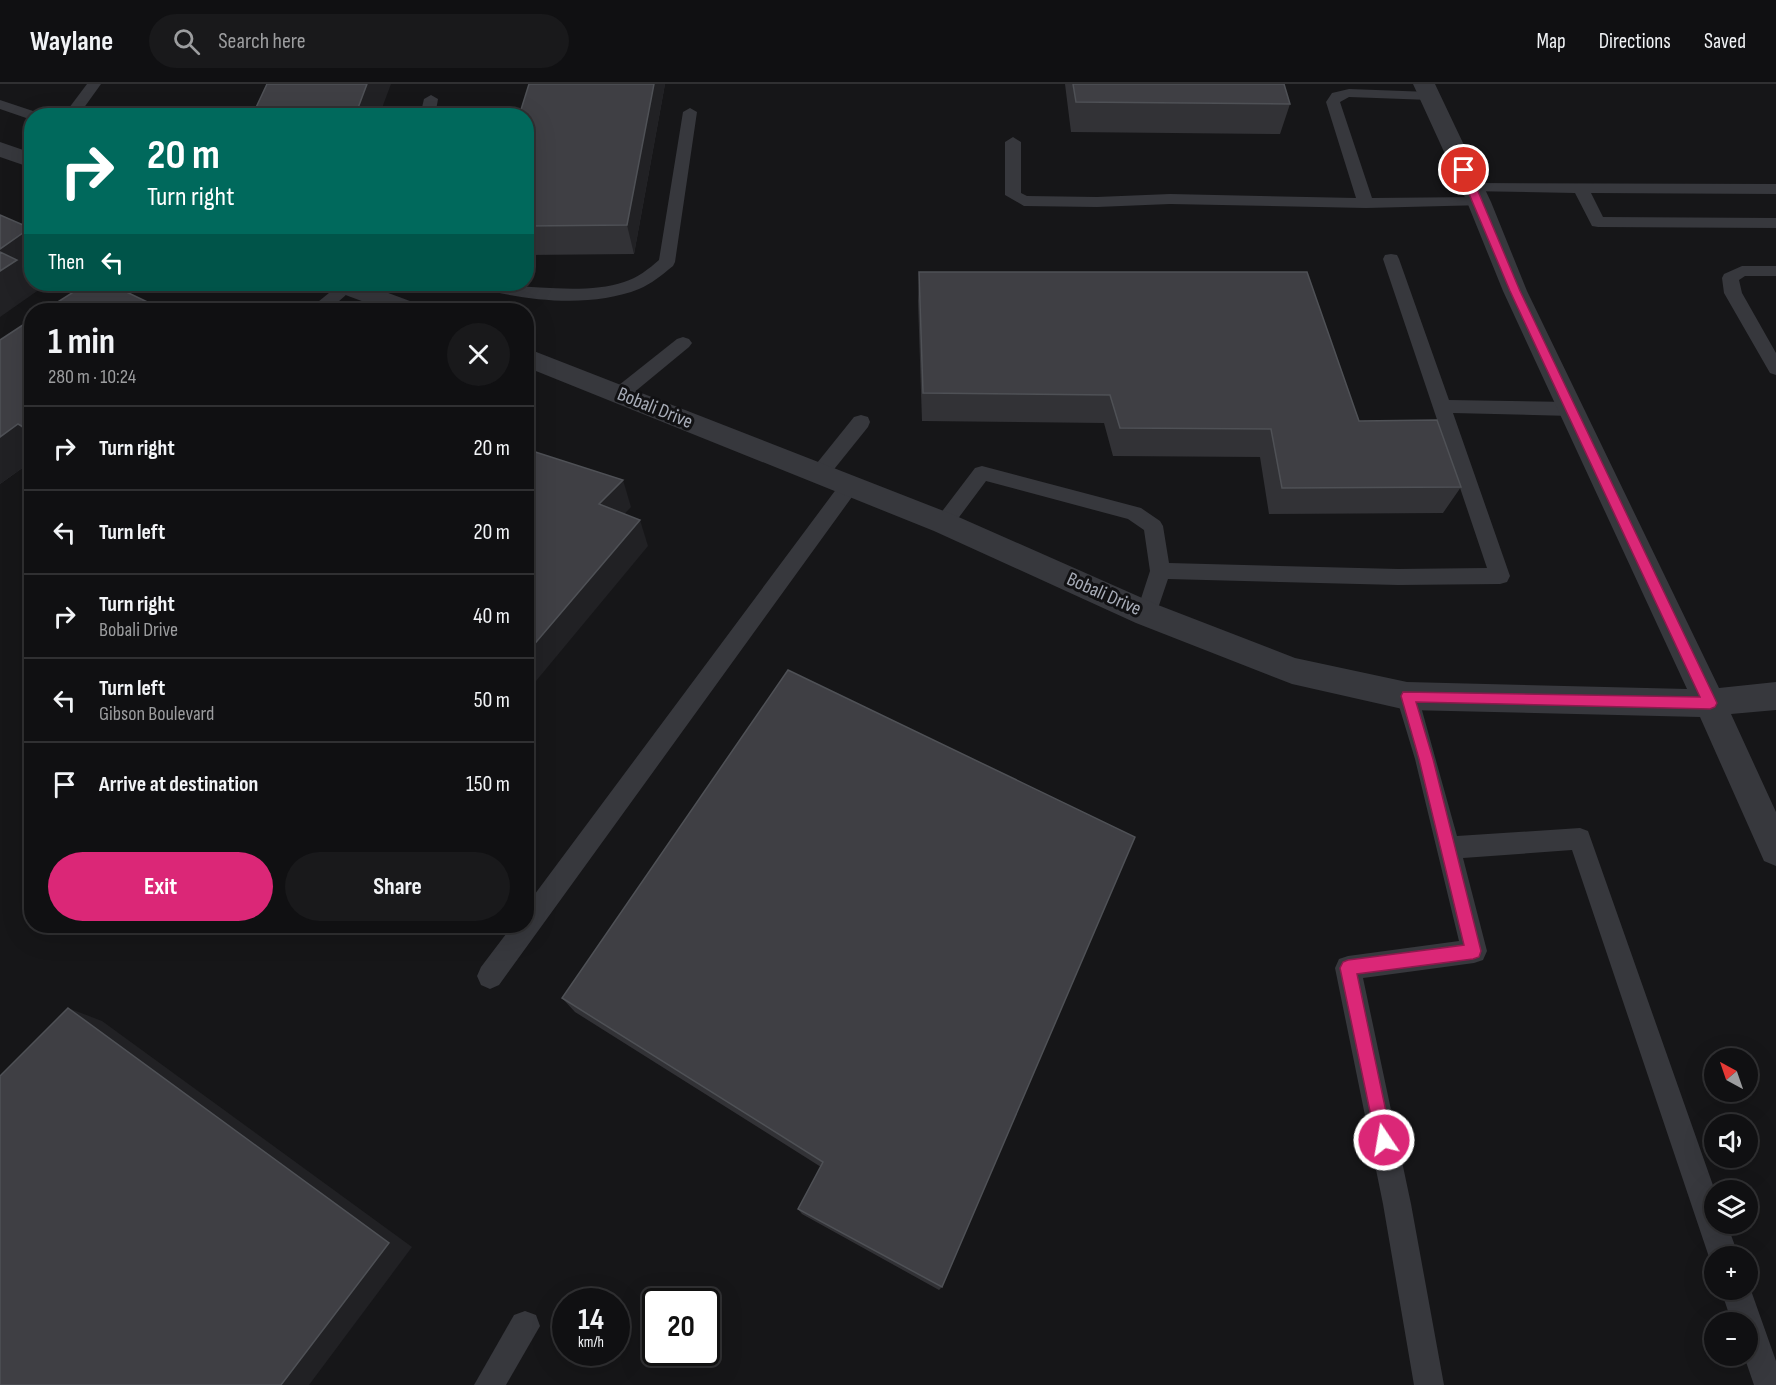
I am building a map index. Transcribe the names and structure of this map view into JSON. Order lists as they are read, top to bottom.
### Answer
{
  "streets": {
    "street": ["Bobali Drive"]
  },
  "north": "top left",
  "page": {
    "header": "Waylane",
    "search": "Search here",
    "nav": ["Map", "Directions", "Saved"],
    "turn": ["20 m", "Turn right"],
    "then": "Then",
    "heading": ["1 min", "280 m · 10:24"],
    "list": [
      {
        "name": "Turn right",
        "value": "20 m"
      },
      {
        "name": "Turn left",
        "value": "20 m"
      },
      {
        "name": "Turn right",
        "note": "Bobali Drive",
        "value": "40 m"
      },
      {
        "name": "Turn left",
        "note": "Gibson Boulevard",
        "value": "50 m"
      },
      {
        "name": "Arrive at destination",
        "value": "150 m"
      }
    ],
    "buttons": ["Exit", "Share"],
    "map_buttons": ["+", "−"],
    "speed": "14 km/h",
    "limit": "20"
  }
}
